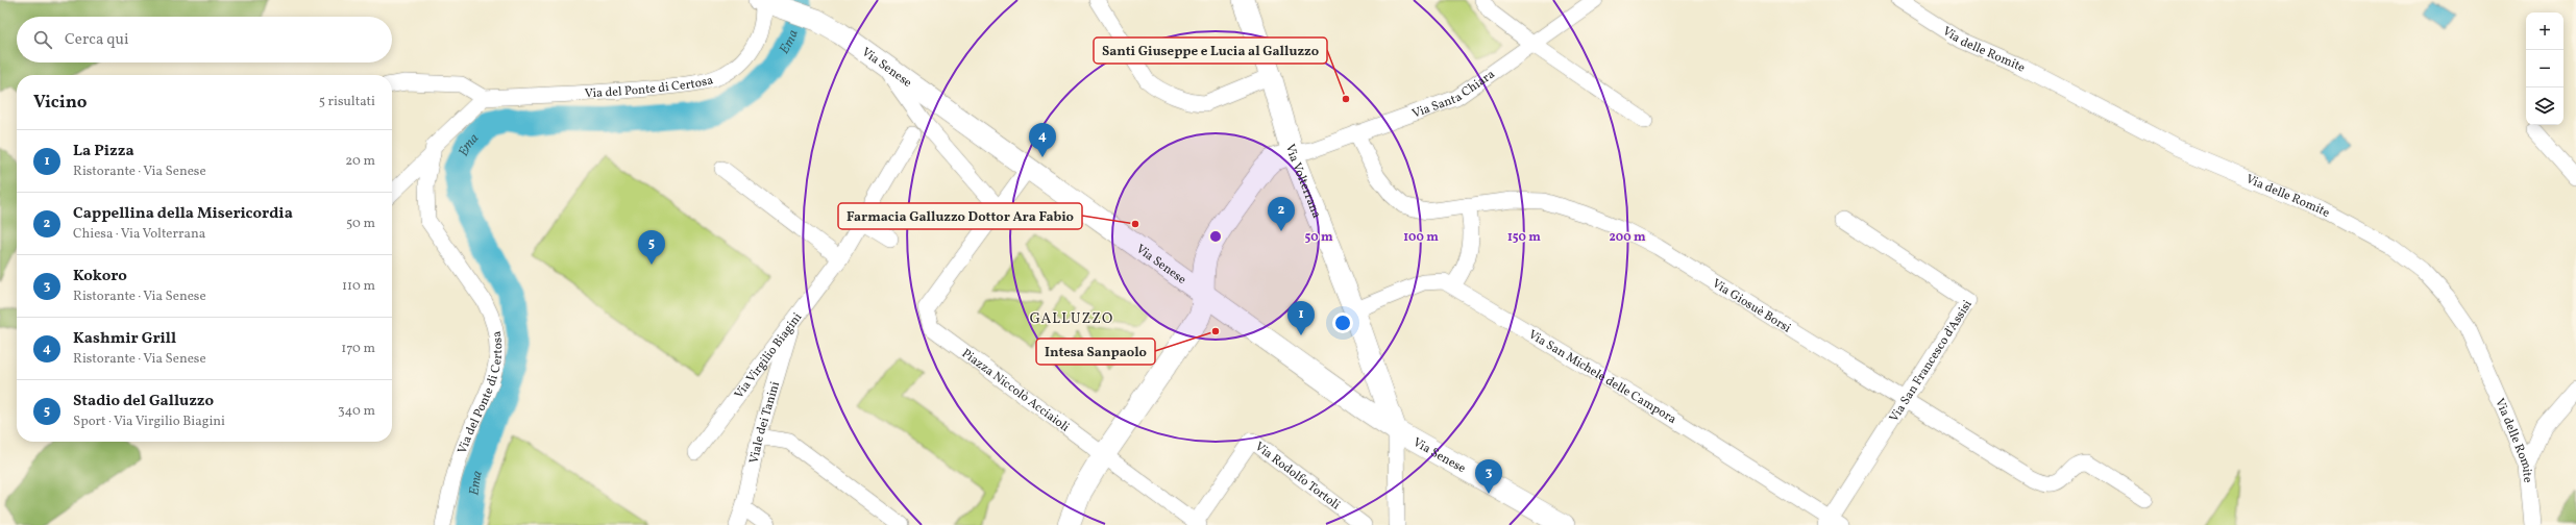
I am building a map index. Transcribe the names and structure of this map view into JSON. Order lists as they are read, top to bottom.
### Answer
{
  "streets": {
    "main road": ["Via Senese", "Via Volterrana"],
    "street": [
      "Via delle Romite",
      "Via del Ponte di Certosa",
      "Via Santa Chiara",
      "Via Giosuè Borsi",
      "Via Virgilio Biagini",
      "Via San Francesco d'Assisi",
      "Via San Michele delle Campora",
      "Piazza Niccolò Acciaioli",
      "Viale dei Tanini",
      "Via Rodolfo Tortoli"
    ]
  },
  "crossings": [
    ["Via Senese", "Via del Ponte di Certosa"],
    ["Via Senese", "Via Volterrana"],
    ["Via Senese", "Piazza Niccolò Acciaioli"],
    ["Via Santa Chiara", "Via Volterrana"],
    ["Via Santa Chiara", "Via Giosuè Borsi"],
    ["Via Volterrana", "Via San Michele delle Campora"],
    ["Via Giosuè Borsi", "Via San Francesco d'Assisi"],
    ["Via Virgilio Biagini", "Viale dei Tanini"],
    ["Via San Francesco d'Assisi", "Via San Michele delle Campora"]
  ],
  "districts": ["GALLUZZO"],
  "water": ["Ema"],
  "places": ["Santi Giuseppe e Lucia al Galluzzo", "Farmacia Galluzzo Dottor Ara Fabio", "Intesa Sanpaolo"],
  "page": {
    "map_buttons": ["+", "−"],
    "search": "Cerca qui",
    "heading": ["Vicino", "5 risultati"],
    "pins": [
      "4",
      "2",
      "5",
      "1",
      "3"
    ],
    "list": [
      {
        "mark": "1",
        "name": "La Pizza",
        "note": "Ristorante · Via Senese",
        "value": "20 m"
      },
      {
        "mark": "2",
        "name": "Cappellina della Misericordia",
        "note": "Chiesa · Via Volterrana",
        "value": "50 m"
      },
      {
        "mark": "3",
        "name": "Kokoro",
        "note": "Ristorante · Via Senese",
        "value": "110 m"
      },
      {
        "mark": "4",
        "name": "Kashmir Grill",
        "note": "Ristorante · Via Senese",
        "value": "170 m"
      },
      {
        "mark": "5",
        "name": "Stadio del Galluzzo",
        "note": "Sport · Via Virgilio Biagini",
        "value": "340 m"
      }
    ]
  },
  "rings": [
    "50 m",
    "100 m",
    "150 m",
    "200 m"
  ]
}
